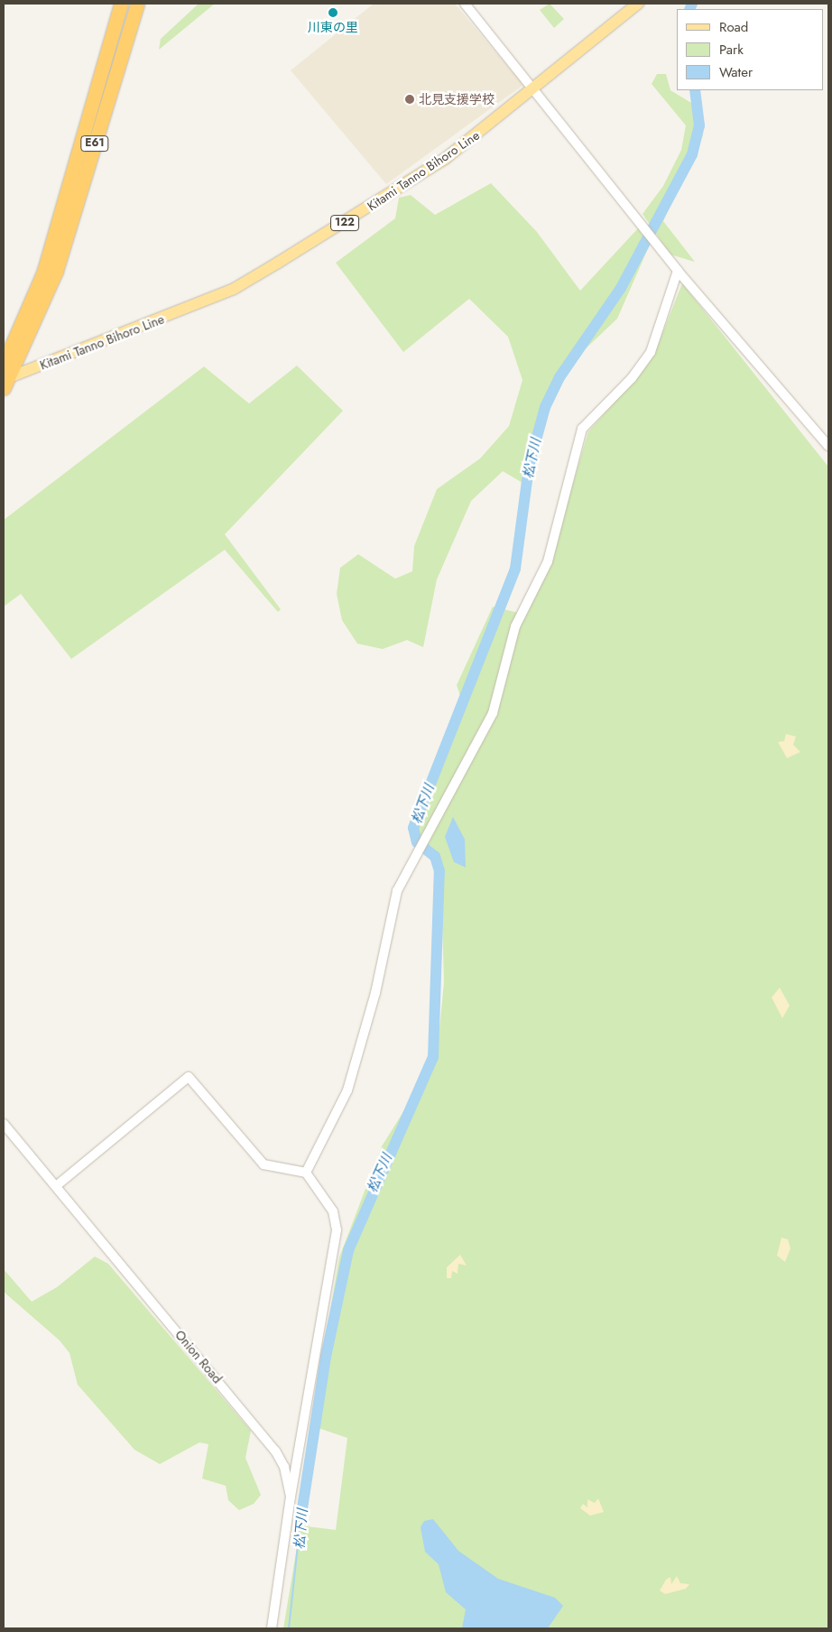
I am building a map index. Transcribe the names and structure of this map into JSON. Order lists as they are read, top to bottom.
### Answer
{
  "streets": {
    "highway": ["E61"],
    "main road": ["Kitami Tanno Bihoro Line", "122"],
    "street": ["Onion Road"]
  },
  "water": ["松下川"],
  "places": ["川東の里", "北見支援学校"],
  "legend": ["Road", "Park", "Water"]
}
